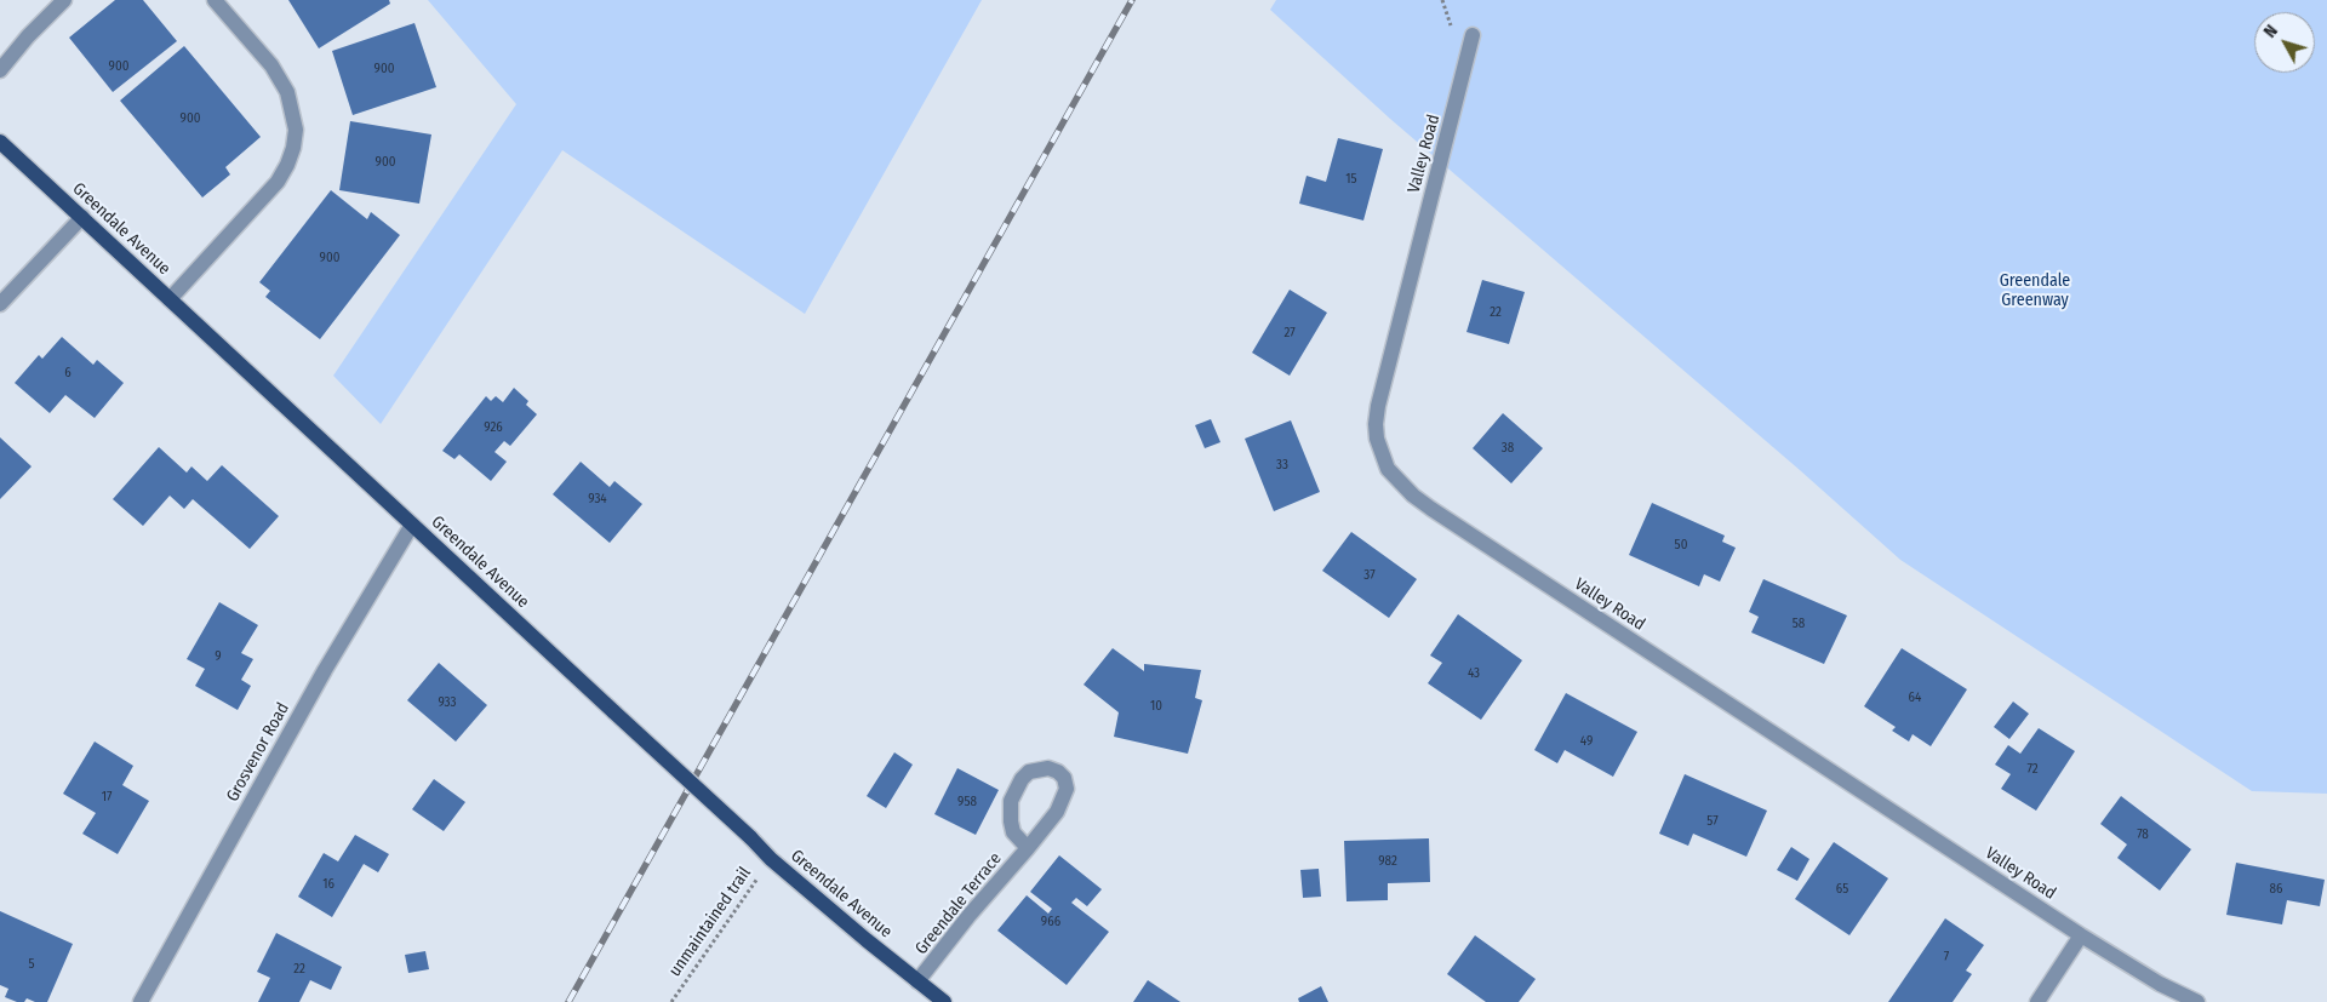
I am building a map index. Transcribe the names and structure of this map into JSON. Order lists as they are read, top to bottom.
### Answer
{
  "streets": {
    "main road": ["Greendale Avenue"],
    "street": ["Valley Road", "Grosvenor Road", "Greendale Terrace"],
    "path": ["unmaintained trail"]
  },
  "crossings": [
    ["Greendale Avenue", "Grosvenor Road"],
    ["Greendale Avenue", "Greendale Terrace"],
    ["Greendale Avenue", "unmaintained trail"]
  ],
  "parks": ["Greendale Greenway"],
  "house_numbers": [
    "900",
    "900",
    "900",
    "900",
    "15",
    "900",
    "22",
    "27",
    "6",
    "926",
    "38",
    "33",
    "934",
    "50",
    "37",
    "58",
    "9",
    "43",
    "64",
    "933",
    "10",
    "49",
    "72",
    "17",
    "958",
    "57",
    "78",
    "982",
    "16",
    "65",
    "86",
    "966",
    "7",
    "5",
    "22"
  ],
  "north": "top left"
}
